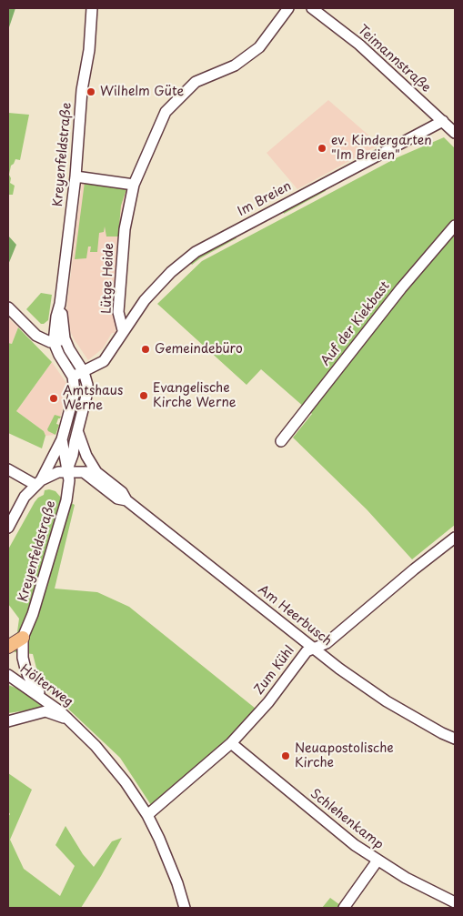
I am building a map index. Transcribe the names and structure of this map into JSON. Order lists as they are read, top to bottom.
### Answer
{
  "streets": {
    "street": [
      "Teimannstraße",
      "Kreyenfeldstraße",
      "Im Breien",
      "Lütge Heide",
      "Auf der Kiekbast",
      "Am Heerbusch",
      "Zum Kühl",
      "Hölterweg",
      "Schlehenkamp"
    ]
  },
  "crossings": [
    ["Teimannstraße", "Im Breien"],
    ["Kreyenfeldstraße", "Lütge Heide"],
    ["Im Breien", "Lütge Heide"],
    ["Am Heerbusch", "Zum Kühl"],
    ["Zum Kühl", "Hölterweg"],
    ["Zum Kühl", "Schlehenkamp"]
  ],
  "places": [
    "Wilhelm Güte",
    "ev. Kindergarten \"Im Breien\"",
    "Gemeindebüro",
    "Evangelische Kirche Werne",
    "Amtshaus Werne",
    "Neuapostolische Kirche"
  ]
}
